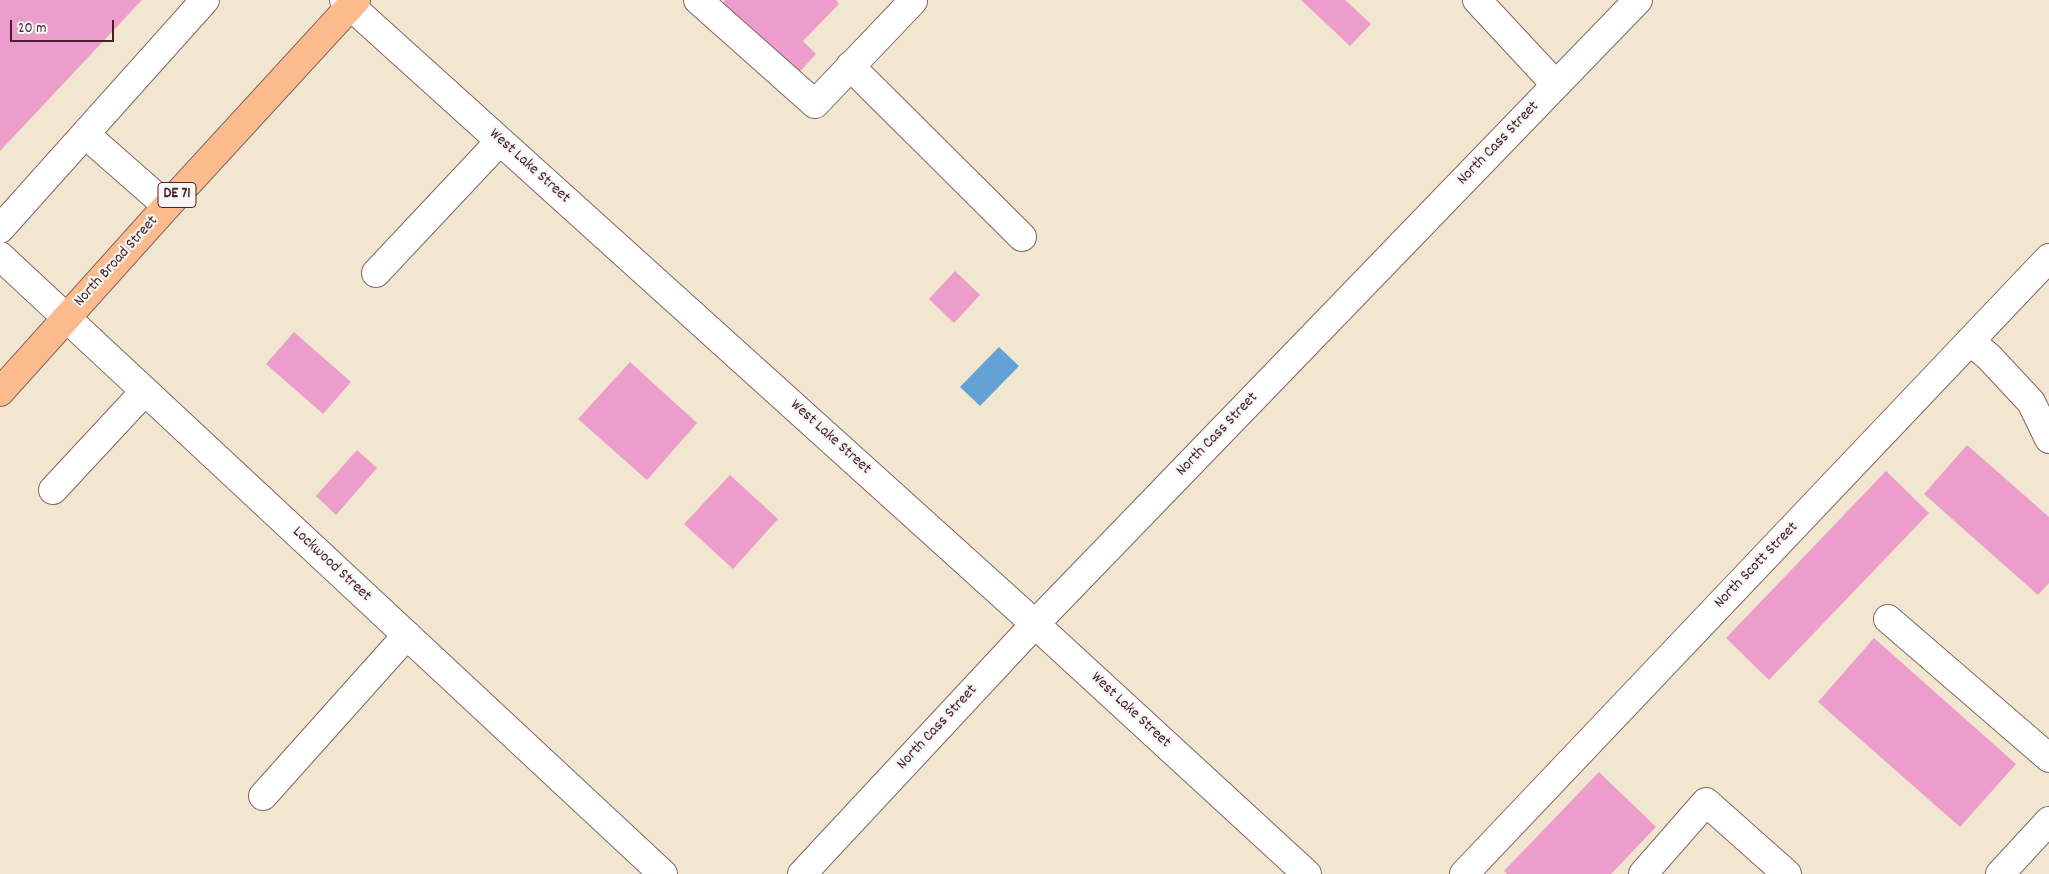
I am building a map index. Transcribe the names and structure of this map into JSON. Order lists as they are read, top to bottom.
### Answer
{
  "streets": {
    "main road": ["DE 71", "North Broad Street"],
    "street": [
      "North Cass Street",
      "West Lake Street",
      "Lockwood Street",
      "North Scott Street"
    ]
  },
  "crossings": [
    ["North Cass Street", "West Lake Street"],
    ["West Lake Street", "North Broad Street"],
    ["North Broad Street", "Lockwood Street"]
  ],
  "scale_bar": "20 m"
}
